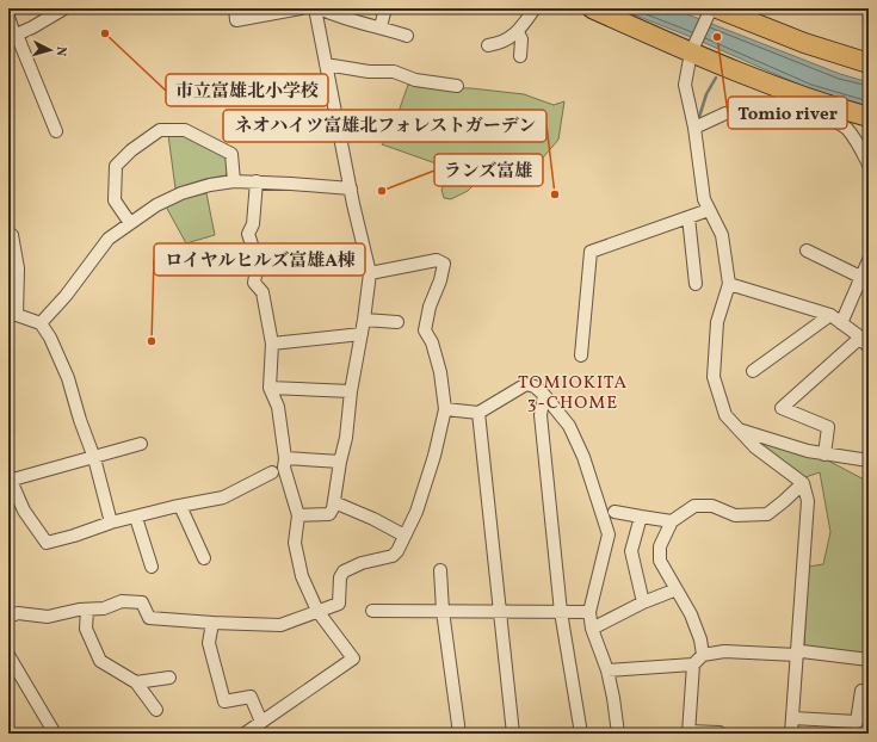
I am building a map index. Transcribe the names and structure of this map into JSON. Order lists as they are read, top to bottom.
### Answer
{
  "districts": ["TOMIOKITA 3-CHOME"],
  "places": [
    "市立富雄北小学校",
    "Tomio river",
    "ランズ富雄",
    "ネオハイツ富雄北フォレストガーデン",
    "ロイヤルヒルズ富雄A棟"
  ],
  "north": "right"
}
